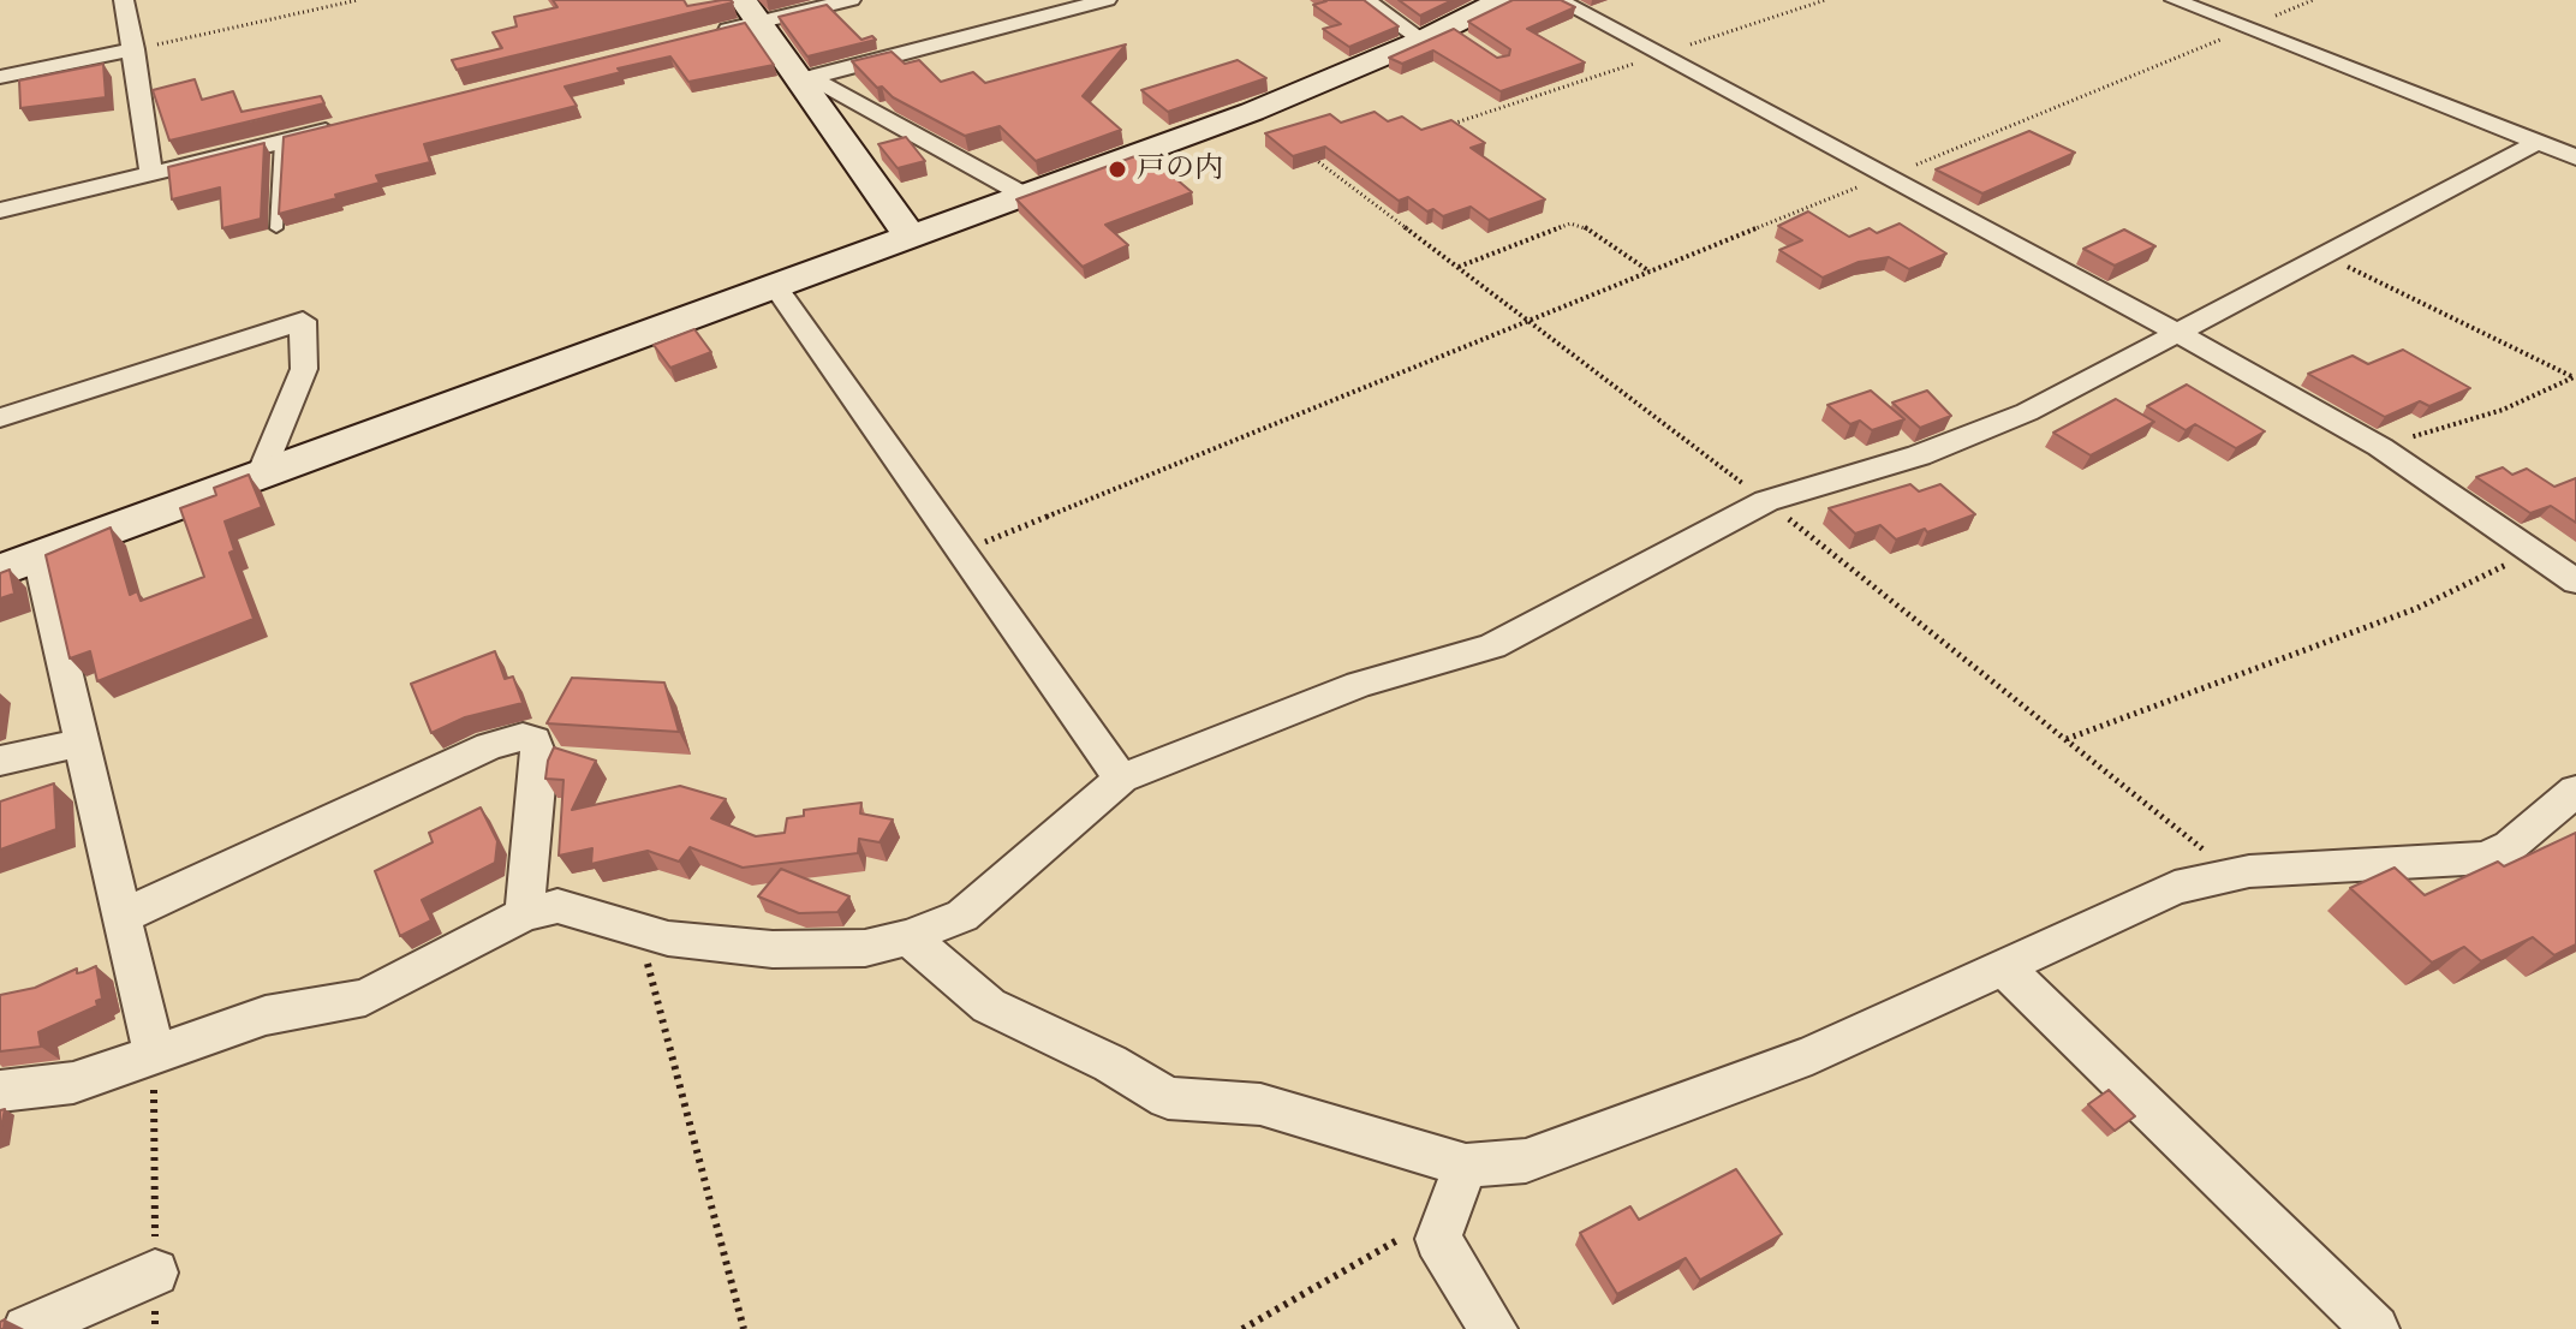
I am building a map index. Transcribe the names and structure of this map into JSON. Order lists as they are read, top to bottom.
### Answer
{
  "places": ["戸の内"]
}
